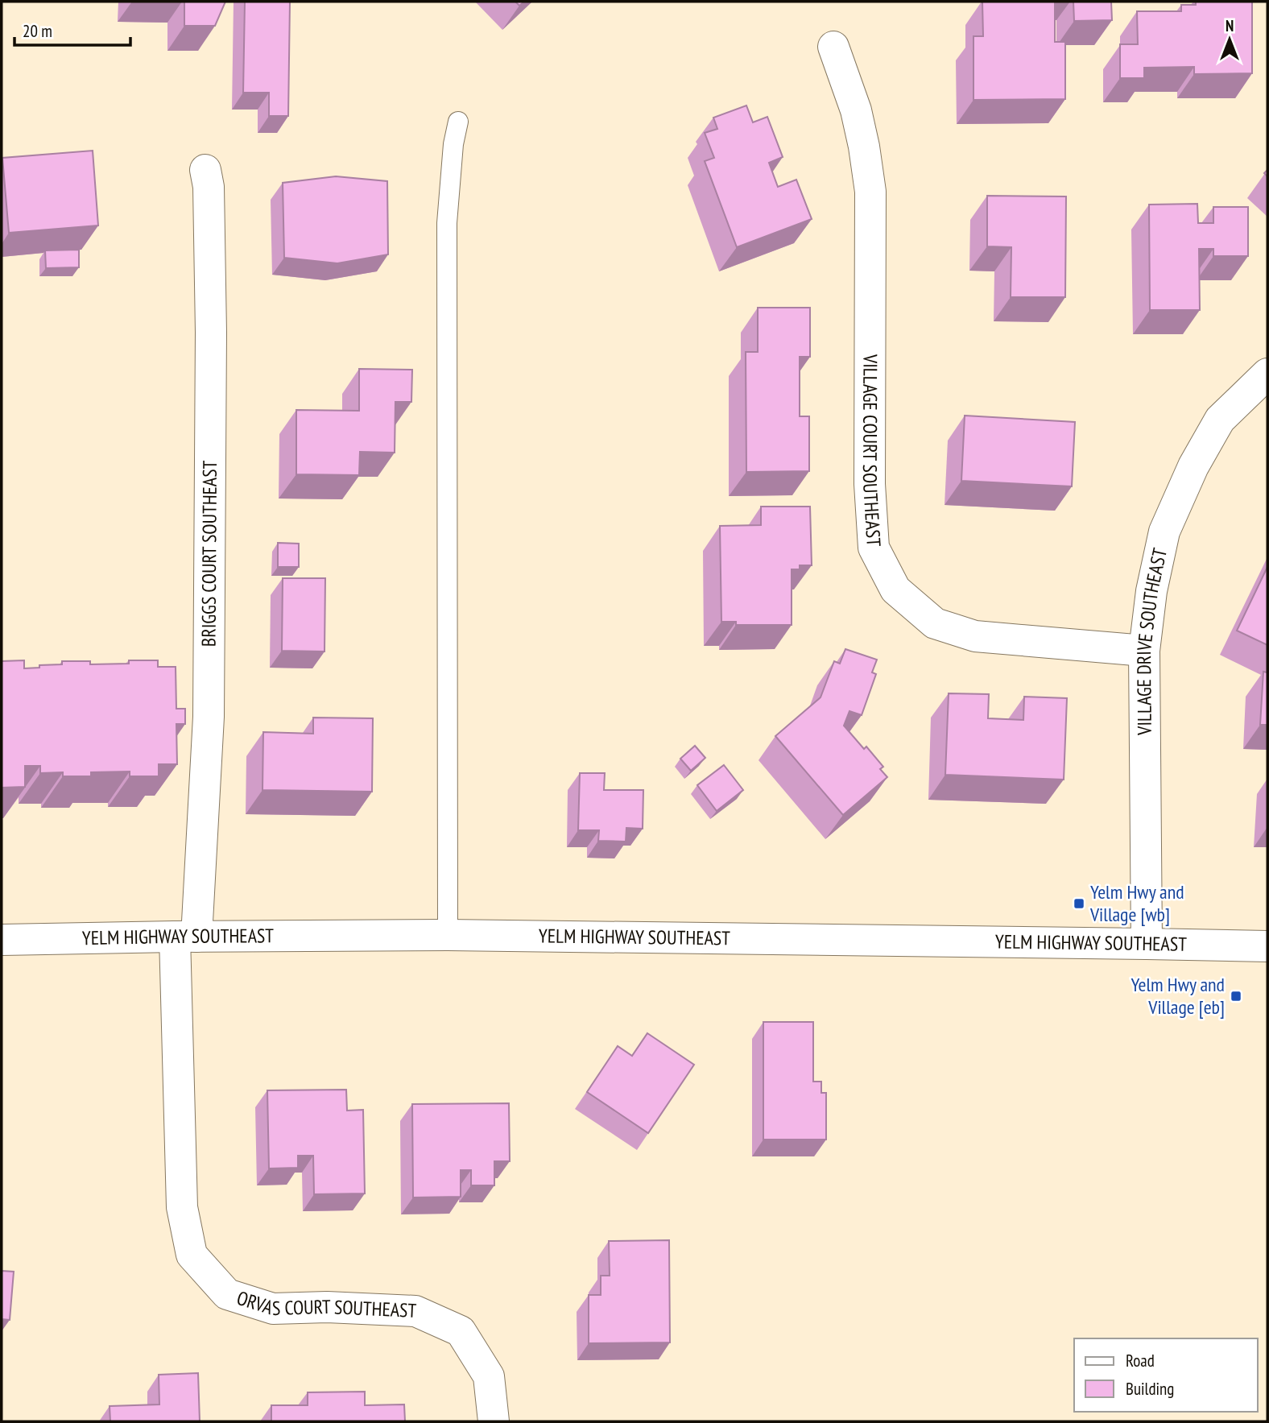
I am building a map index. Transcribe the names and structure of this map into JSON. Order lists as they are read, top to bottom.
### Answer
{
  "streets": {
    "street": [
      "VILLAGE COURT SOUTHEAST",
      "BRIGGS COURT SOUTHEAST",
      "VILLAGE DRIVE SOUTHEAST",
      "YELM HIGHWAY SOUTHEAST",
      "ORVAS COURT SOUTHEAST"
    ]
  },
  "crossings": [
    ["VILLAGE COURT SOUTHEAST", "VILLAGE DRIVE SOUTHEAST"],
    ["BRIGGS COURT SOUTHEAST", "YELM HIGHWAY SOUTHEAST"],
    ["BRIGGS COURT SOUTHEAST", "ORVAS COURT SOUTHEAST"],
    ["VILLAGE DRIVE SOUTHEAST", "YELM HIGHWAY SOUTHEAST"],
    ["YELM HIGHWAY SOUTHEAST", "ORVAS COURT SOUTHEAST"]
  ],
  "places": {
    "transit": ["Yelm Hwy and Village [wb]", "Yelm Hwy and Village [eb]"]
  },
  "legend": ["Road", "Building"],
  "scale_bar": "20 m",
  "north": "top"
}
